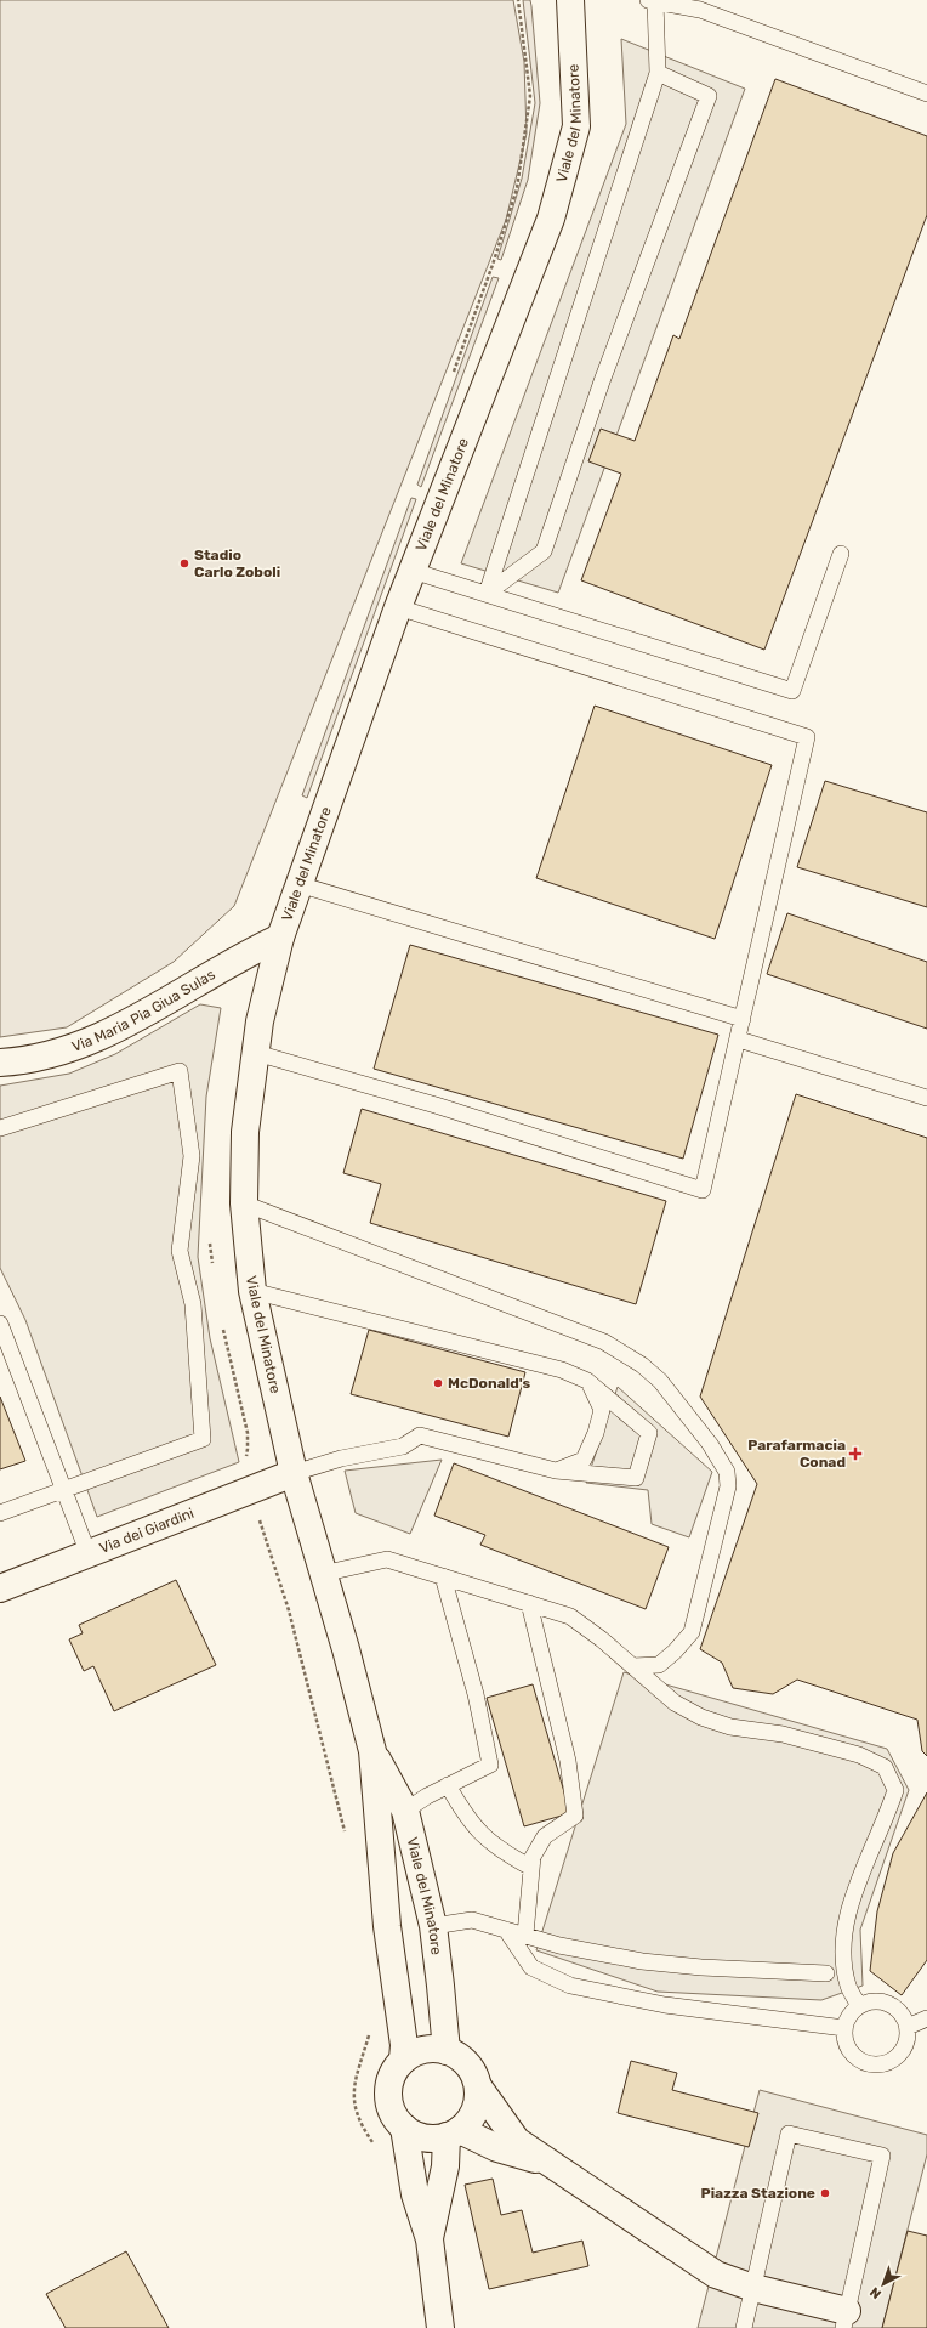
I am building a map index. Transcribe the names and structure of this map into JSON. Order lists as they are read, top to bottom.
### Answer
{
  "streets": {
    "main road": ["Viale del Minatore", "Via Maria Pia Giua Sulas", "Via dei Giardini"]
  },
  "crossings": [
    ["Viale del Minatore", "Via Maria Pia Giua Sulas"],
    ["Viale del Minatore", "Via dei Giardini"]
  ],
  "places": {
    "other": ["Stadio Carlo Zoboli", "McDonald's", "Piazza Stazione"],
    "health": ["Parafarmacia Conad"]
  },
  "north": "bottom left"
}
